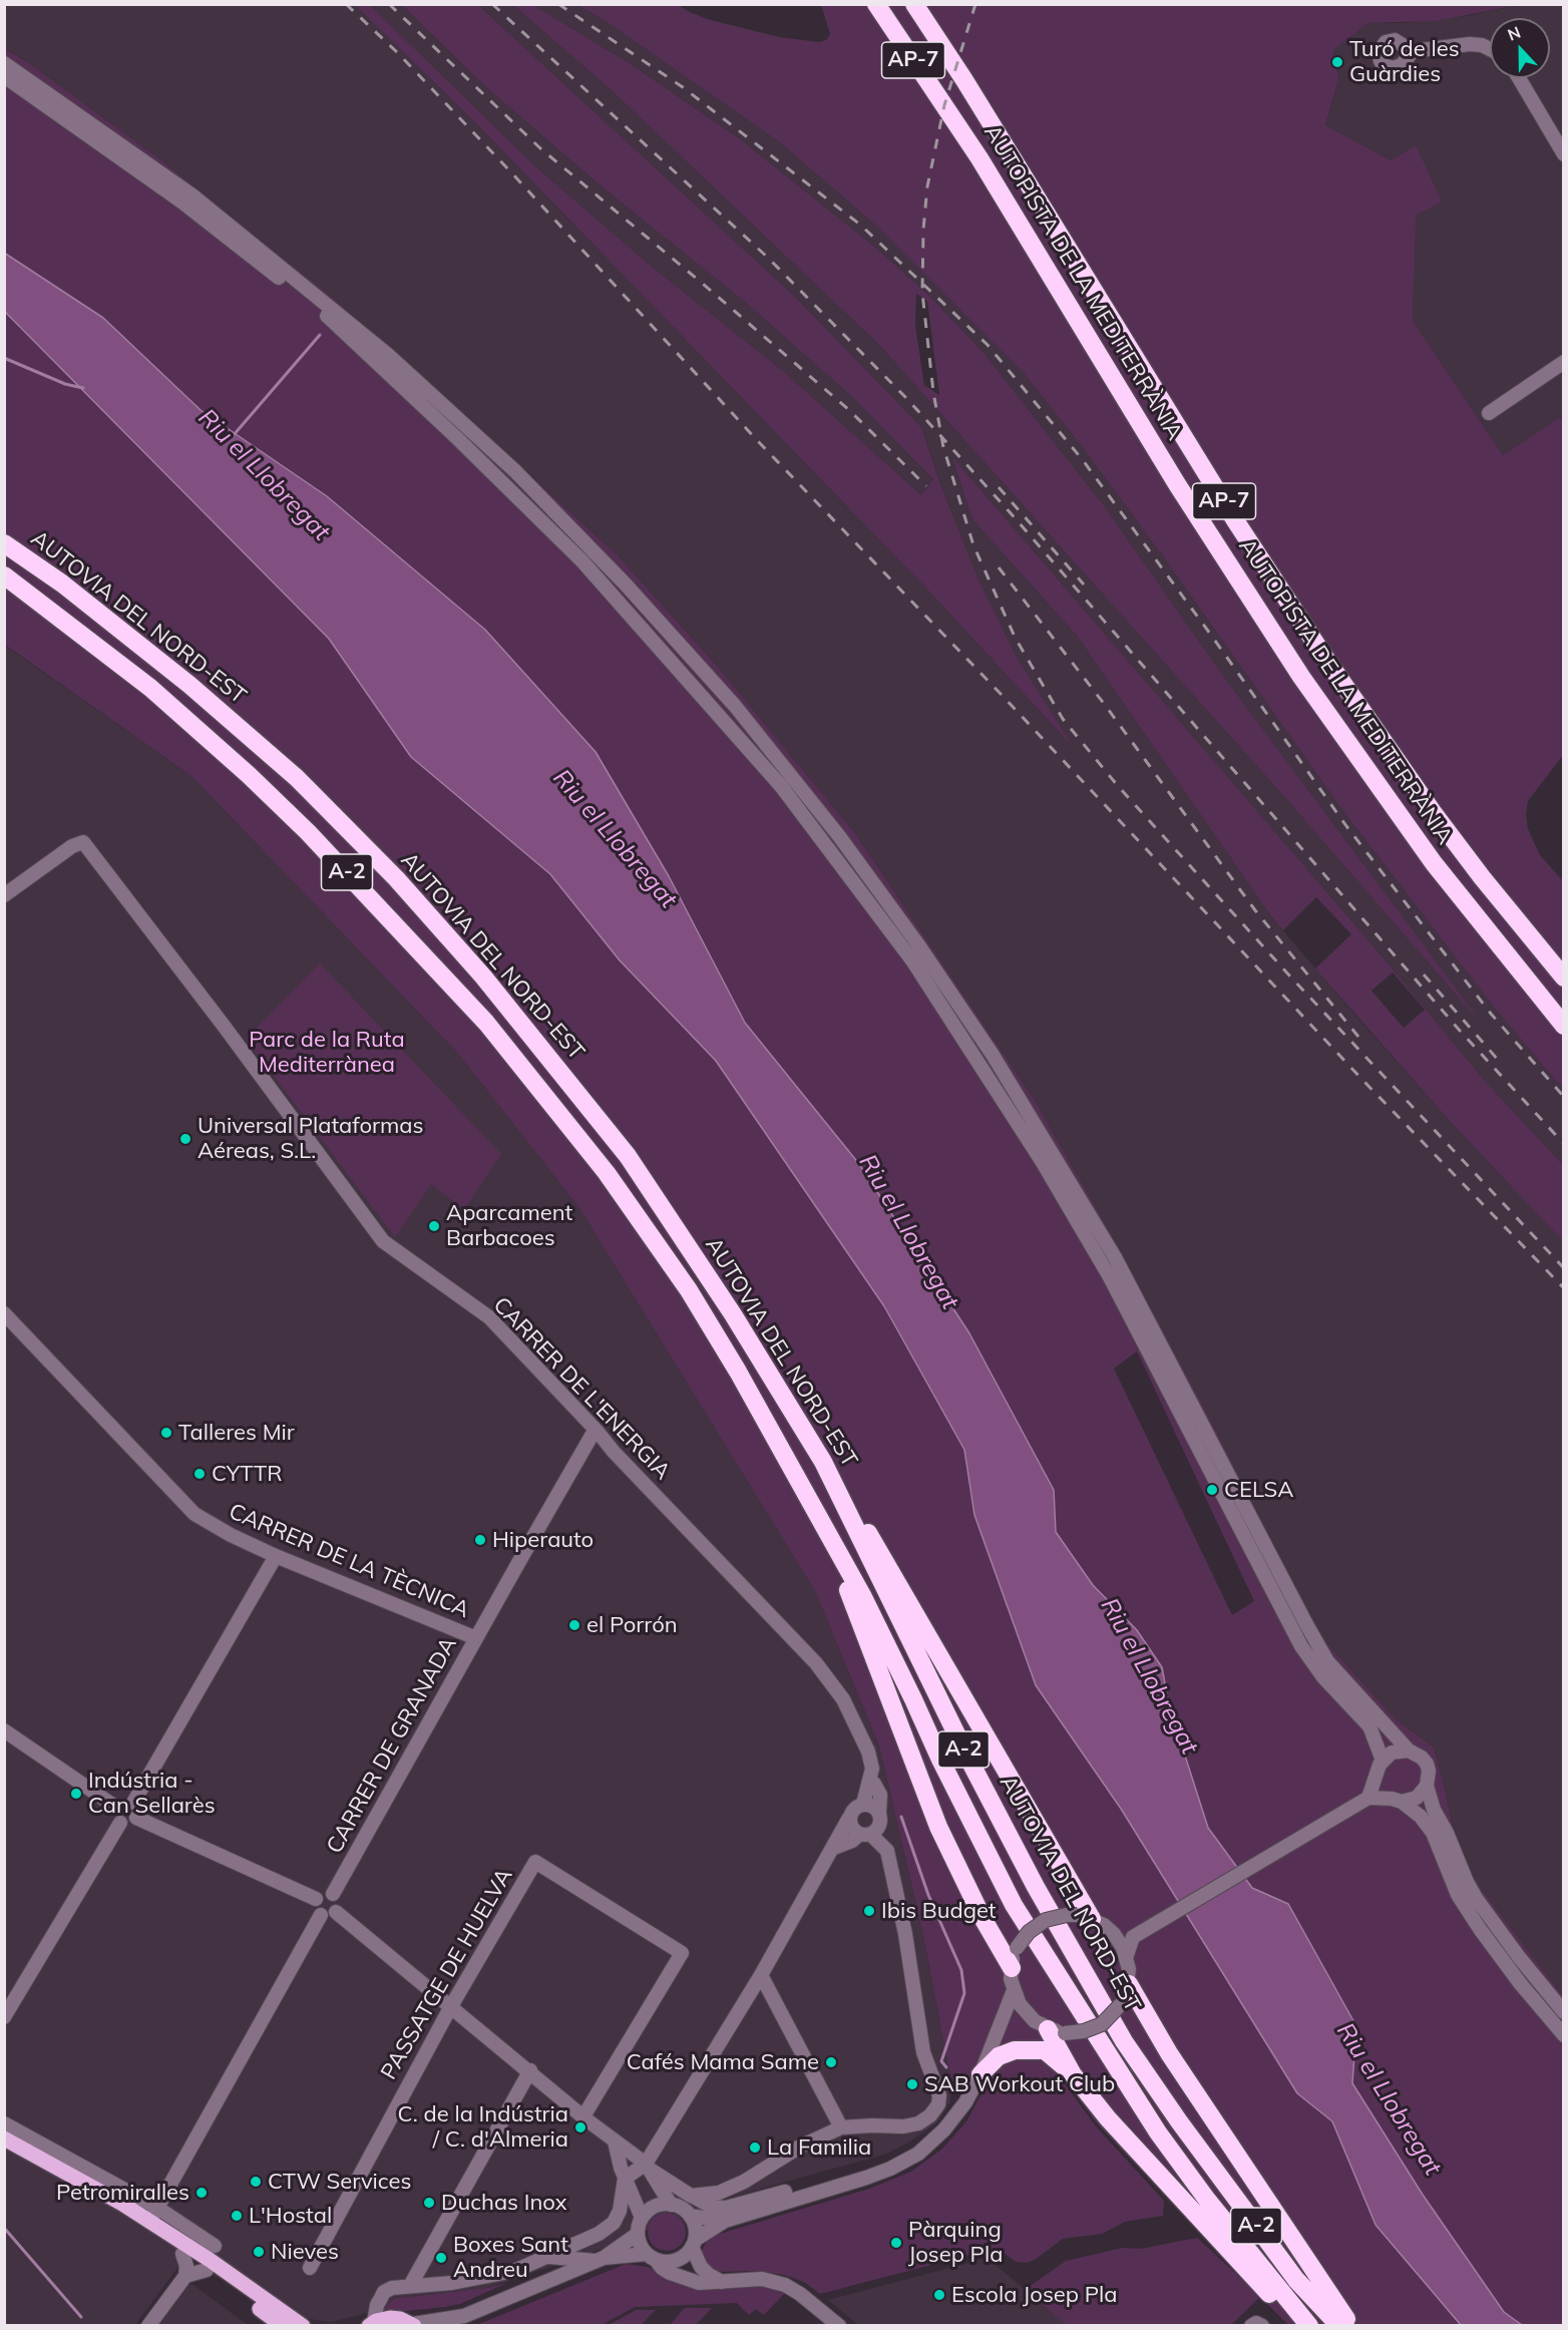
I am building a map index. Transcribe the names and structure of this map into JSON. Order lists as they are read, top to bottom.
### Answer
{
  "streets": {
    "highway": [
      "AP-7",
      "AUTOPISTA DE LA MEDITERRÀNIA",
      "AUTOVIA DEL NORD-EST",
      "A-2"
    ],
    "street": [
      "CARRER DE L'ENERGIA",
      "CARRER DE LA TÈCNICA",
      "CARRER DE GRANADA",
      "PASSATGE DE HUELVA"
    ]
  },
  "crossings": [
    ["CARRER DE L'ENERGIA", "CARRER DE GRANADA"],
    ["CARRER DE LA TÈCNICA", "CARRER DE GRANADA"]
  ],
  "water": ["Riu el Llobregat"],
  "parks": ["Parc de la Ruta Mediterrànea"],
  "places": [
    "Turó de les Guàrdies",
    "Universal Plataformas Aéreas, S.L.",
    "Aparcament Barbacoes",
    "Talleres Mir",
    "CYTTR",
    "CELSA",
    "Hiperauto",
    "el Porrón",
    "Indústria - Can Sellarès",
    "Ibis Budget",
    "Cafés Mama Same",
    "SAB Workout Club",
    "C. de la Indústria / C. d'Almeria",
    "La Familia",
    "CTW Services",
    "Petromiralles",
    "Duchas Inox",
    "L'Hostal",
    "Pàrquing Josep Pla",
    "Nieves",
    "Boxes Sant Andreu",
    "Escola Josep Pla"
  ],
  "north": "top"
}
